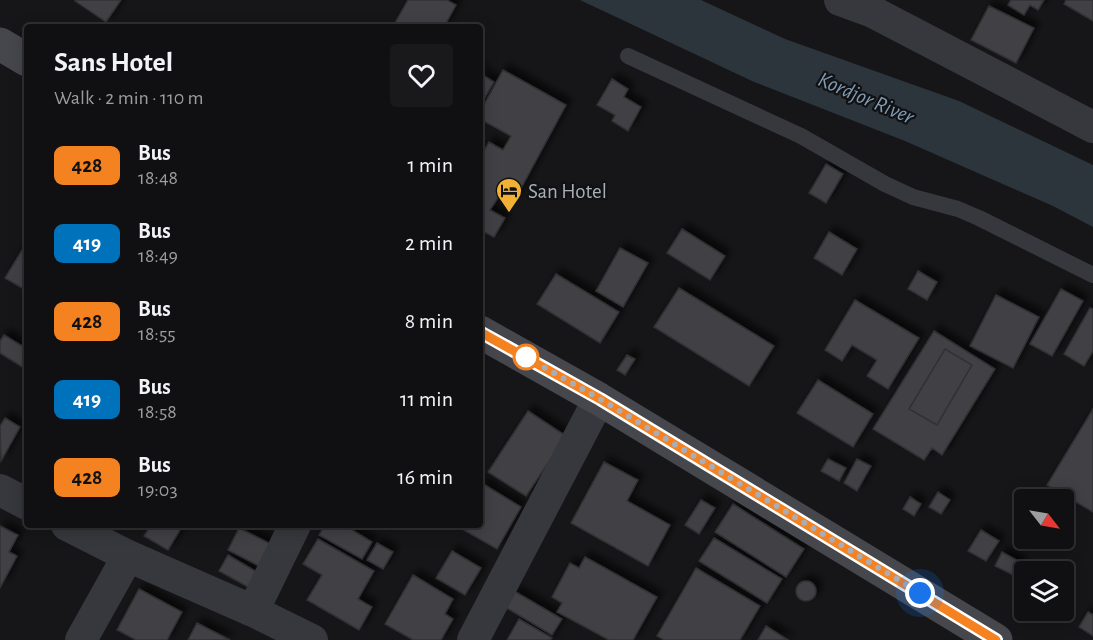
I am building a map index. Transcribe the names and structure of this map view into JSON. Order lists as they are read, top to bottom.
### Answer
{
  "water": ["Kordjor River"],
  "places": {
    "hotel": ["San Hotel"]
  },
  "lines": ["bus line 428"],
  "north": "bottom right",
  "page": {
    "heading": ["Sans Hotel", "Walk · 2 min · 110 m"],
    "list": [
      {
        "mark": "428",
        "name": "Bus",
        "note": "18:48",
        "value": "1 min"
      },
      {
        "mark": "419",
        "name": "Bus",
        "note": "18:49",
        "value": "2 min"
      },
      {
        "mark": "428",
        "name": "Bus",
        "note": "18:55",
        "value": "8 min"
      },
      {
        "mark": "419",
        "name": "Bus",
        "note": "18:58",
        "value": "11 min"
      },
      {
        "mark": "428",
        "name": "Bus",
        "note": "19:03",
        "value": "16 min"
      }
    ]
  }
}
